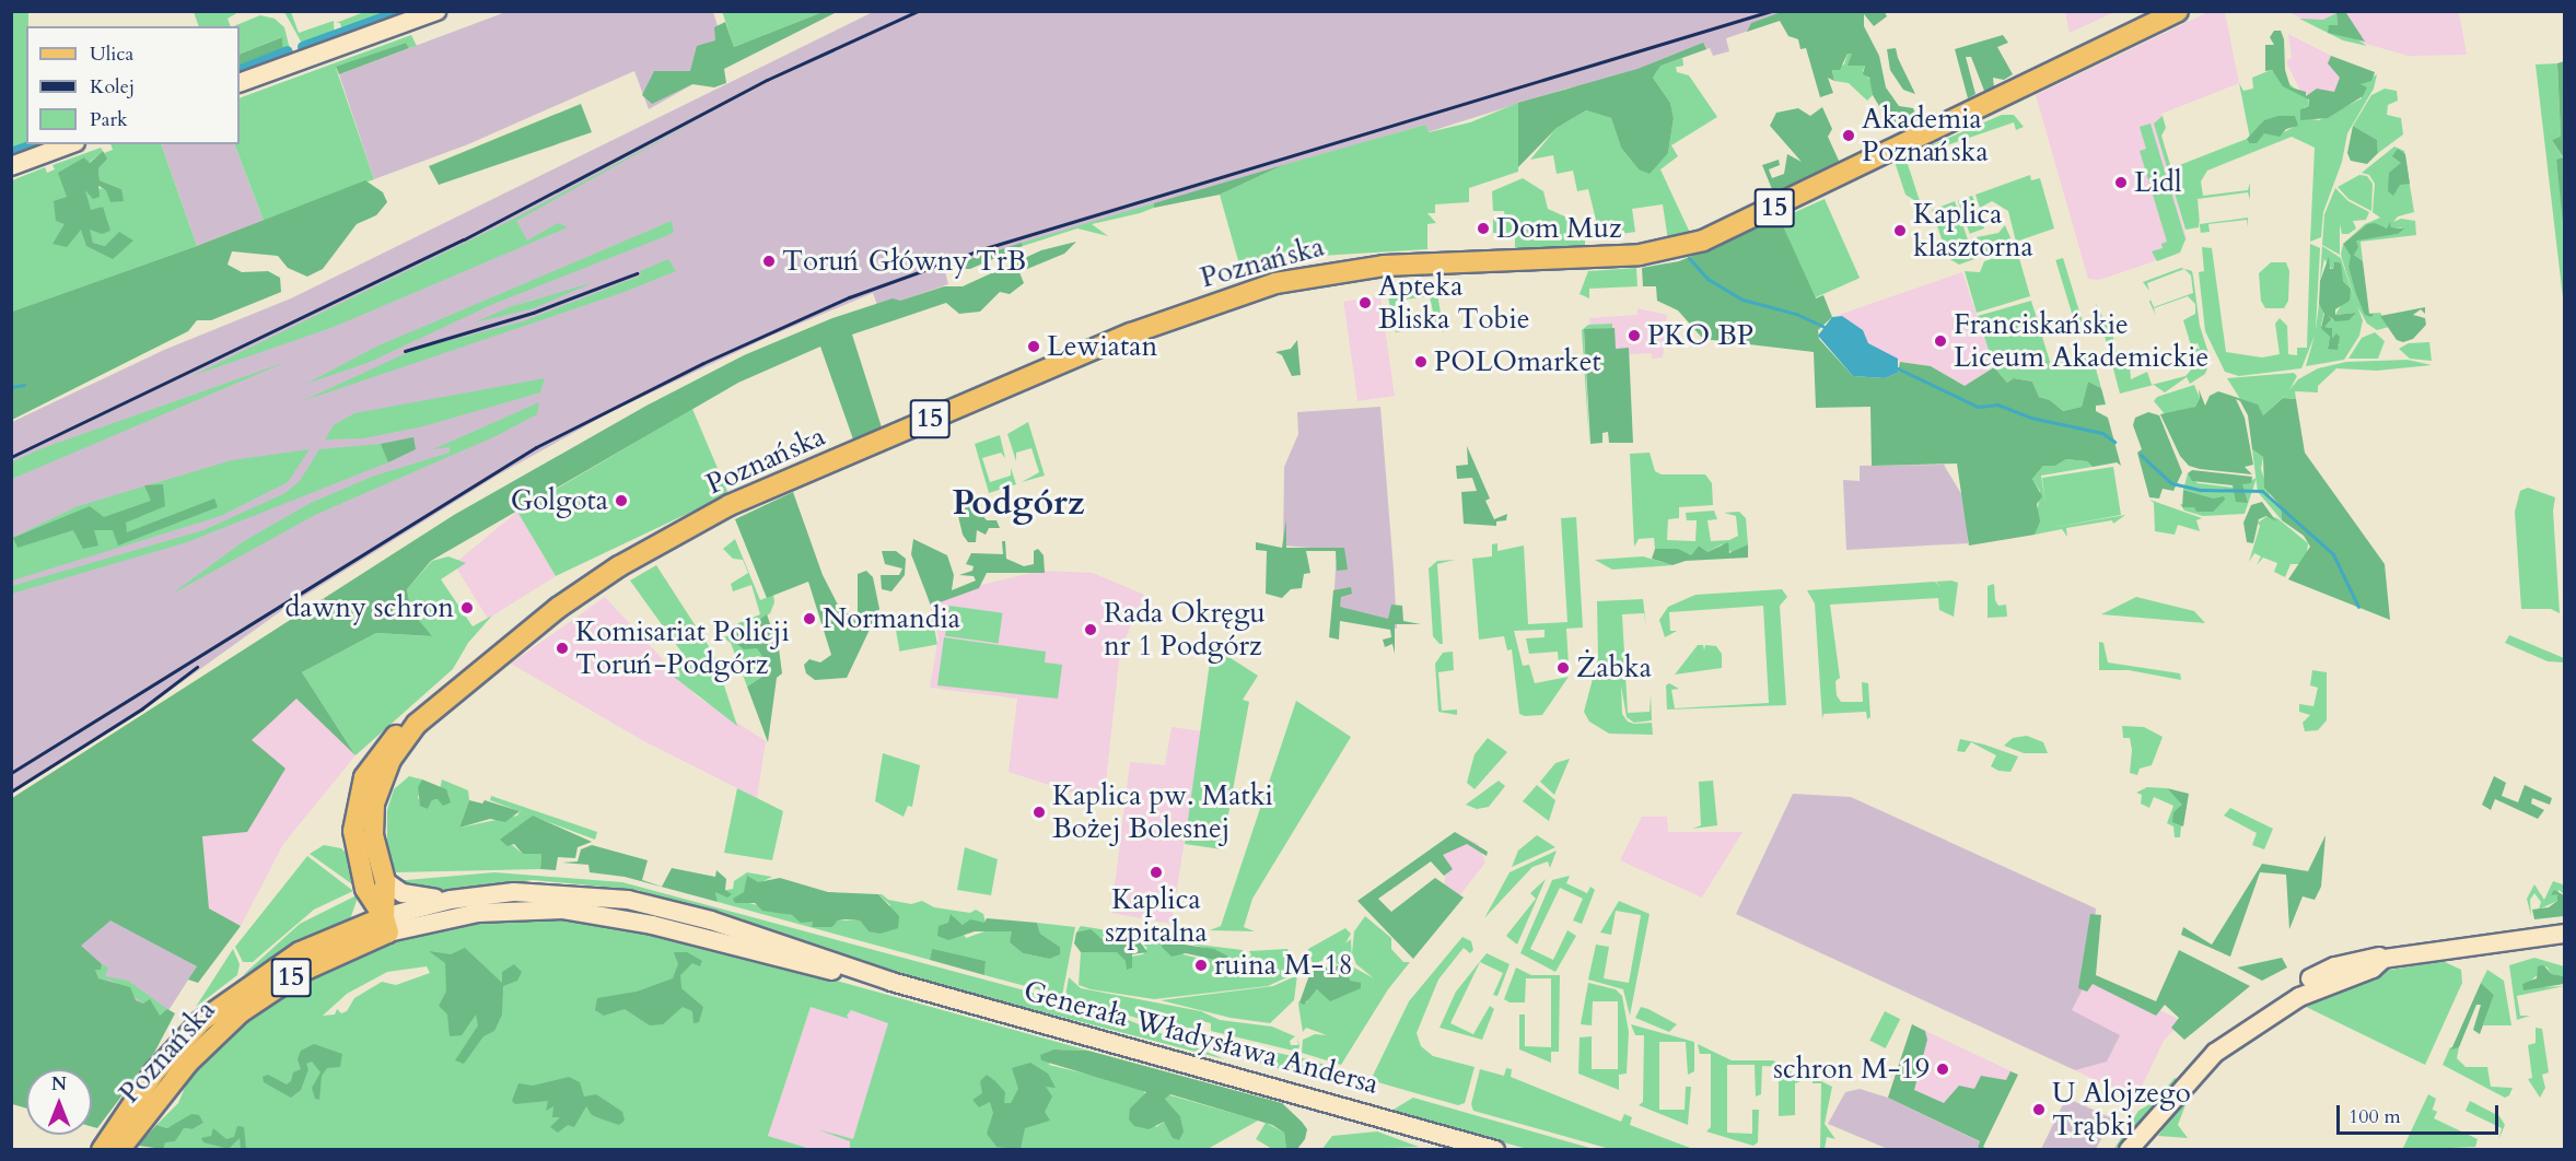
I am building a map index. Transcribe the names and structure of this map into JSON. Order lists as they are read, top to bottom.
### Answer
{
  "streets": {
    "main road": ["15", "Poznańska", "Generała Władysława Andersa"]
  },
  "crossings": [
    ["Poznańska", "Generała Władysława Andersa"]
  ],
  "districts": ["Podgórz"],
  "places": [
    "Akademia Poznańska",
    "Lidl",
    "Dom Muz",
    "Kaplica klasztorna",
    "Toruń Główny TrB",
    "Apteka Bliska Tobie",
    "PKO BP",
    "Franciskańskie Liceum Akademickie",
    "Lewiatan",
    "POLOmarket",
    "Golgota",
    "dawny schron",
    "Normandia",
    "Rada Okręgu nr 1 Podgórz",
    "Komisariat Policji Toruń-Podgórz",
    "Żabka",
    "Kaplica pw. Matki Bożej Bolesnej",
    "Kaplica szpitalna",
    "ruina M-18",
    "schron M-19",
    "U Alojzego Trąbki"
  ],
  "legend": ["Ulica", "Kolej", "Park"],
  "scale_bar": "100 m",
  "north": "top"
}
